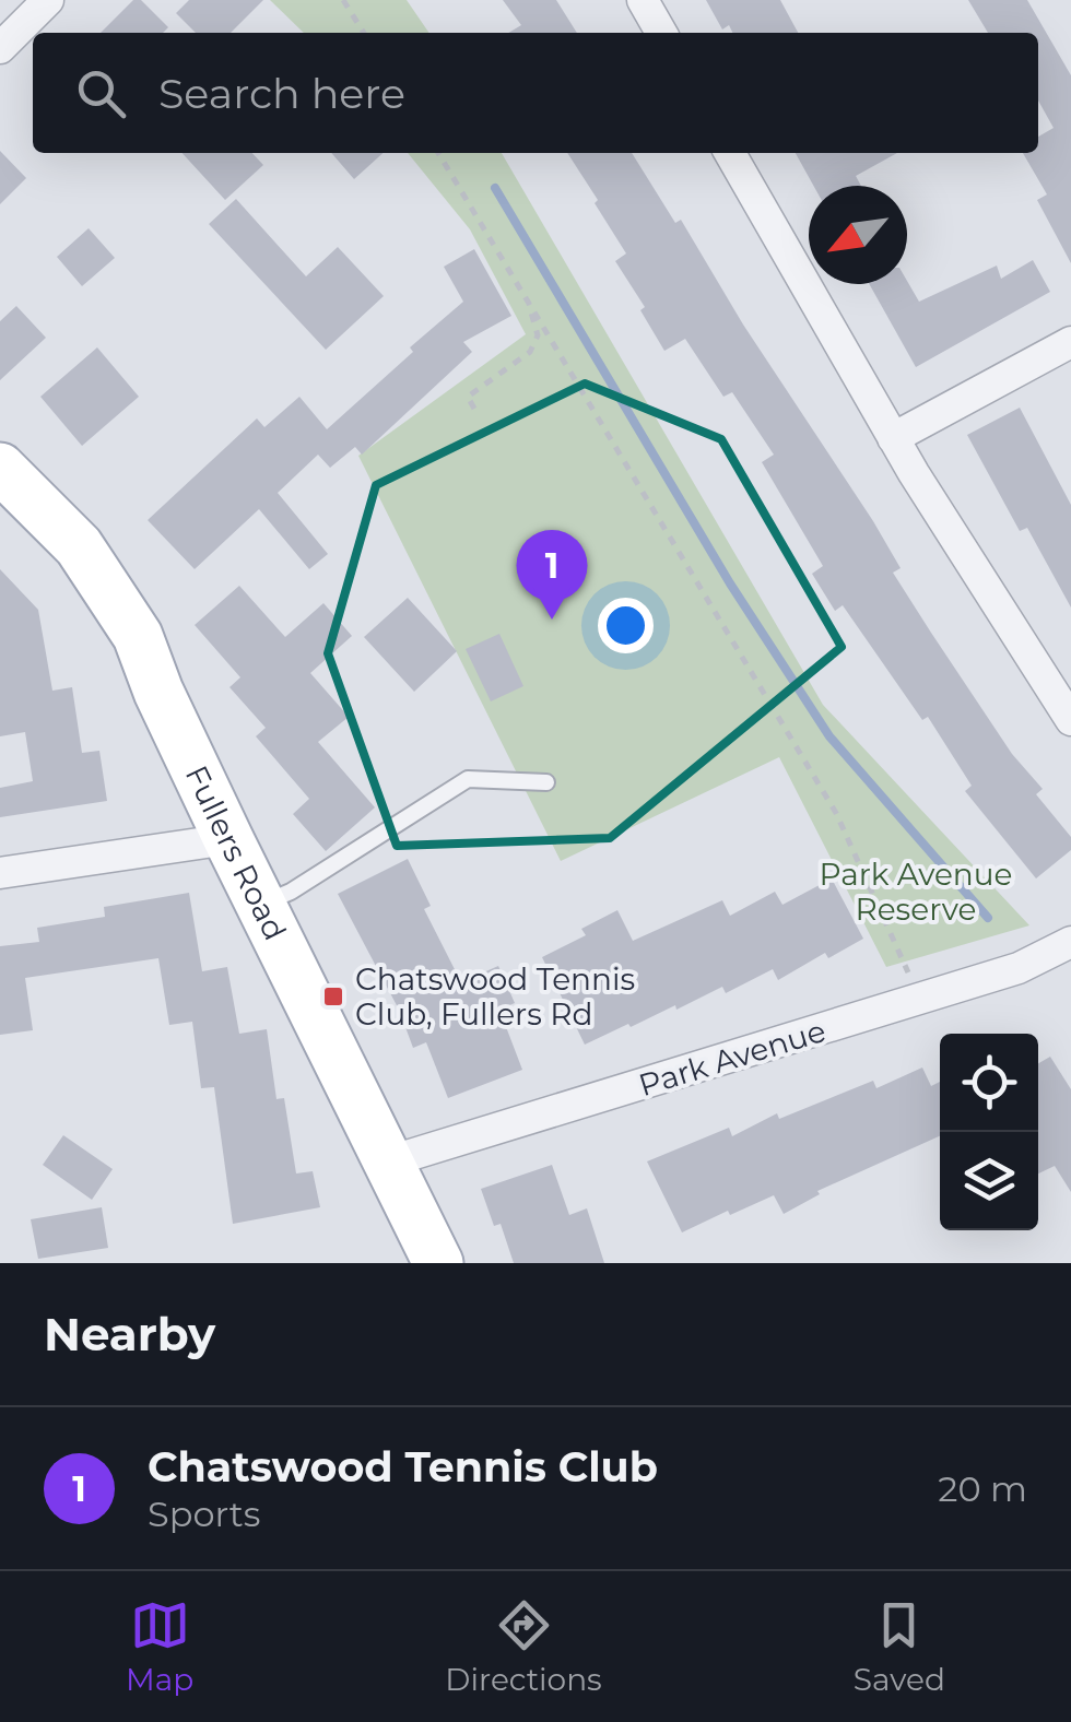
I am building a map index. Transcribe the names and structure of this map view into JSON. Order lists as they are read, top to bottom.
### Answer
{
  "streets": {
    "main road": ["Fullers Road"],
    "street": ["Park Avenue"]
  },
  "crossings": [
    ["Fullers Road", "Park Avenue"]
  ],
  "parks": ["Park Avenue Reserve"],
  "places": {
    "transit": ["Chatswood Tennis Club, Fullers Rd"]
  },
  "north": "bottom left",
  "page": {
    "search": "Search here",
    "pins": "1",
    "heading": "Nearby",
    "list": [
      {
        "mark": "1",
        "name": "Chatswood Tennis Club",
        "note": "Sports",
        "value": "20 m"
      }
    ],
    "nav": ["Map", "Directions", "Saved"]
  }
}
